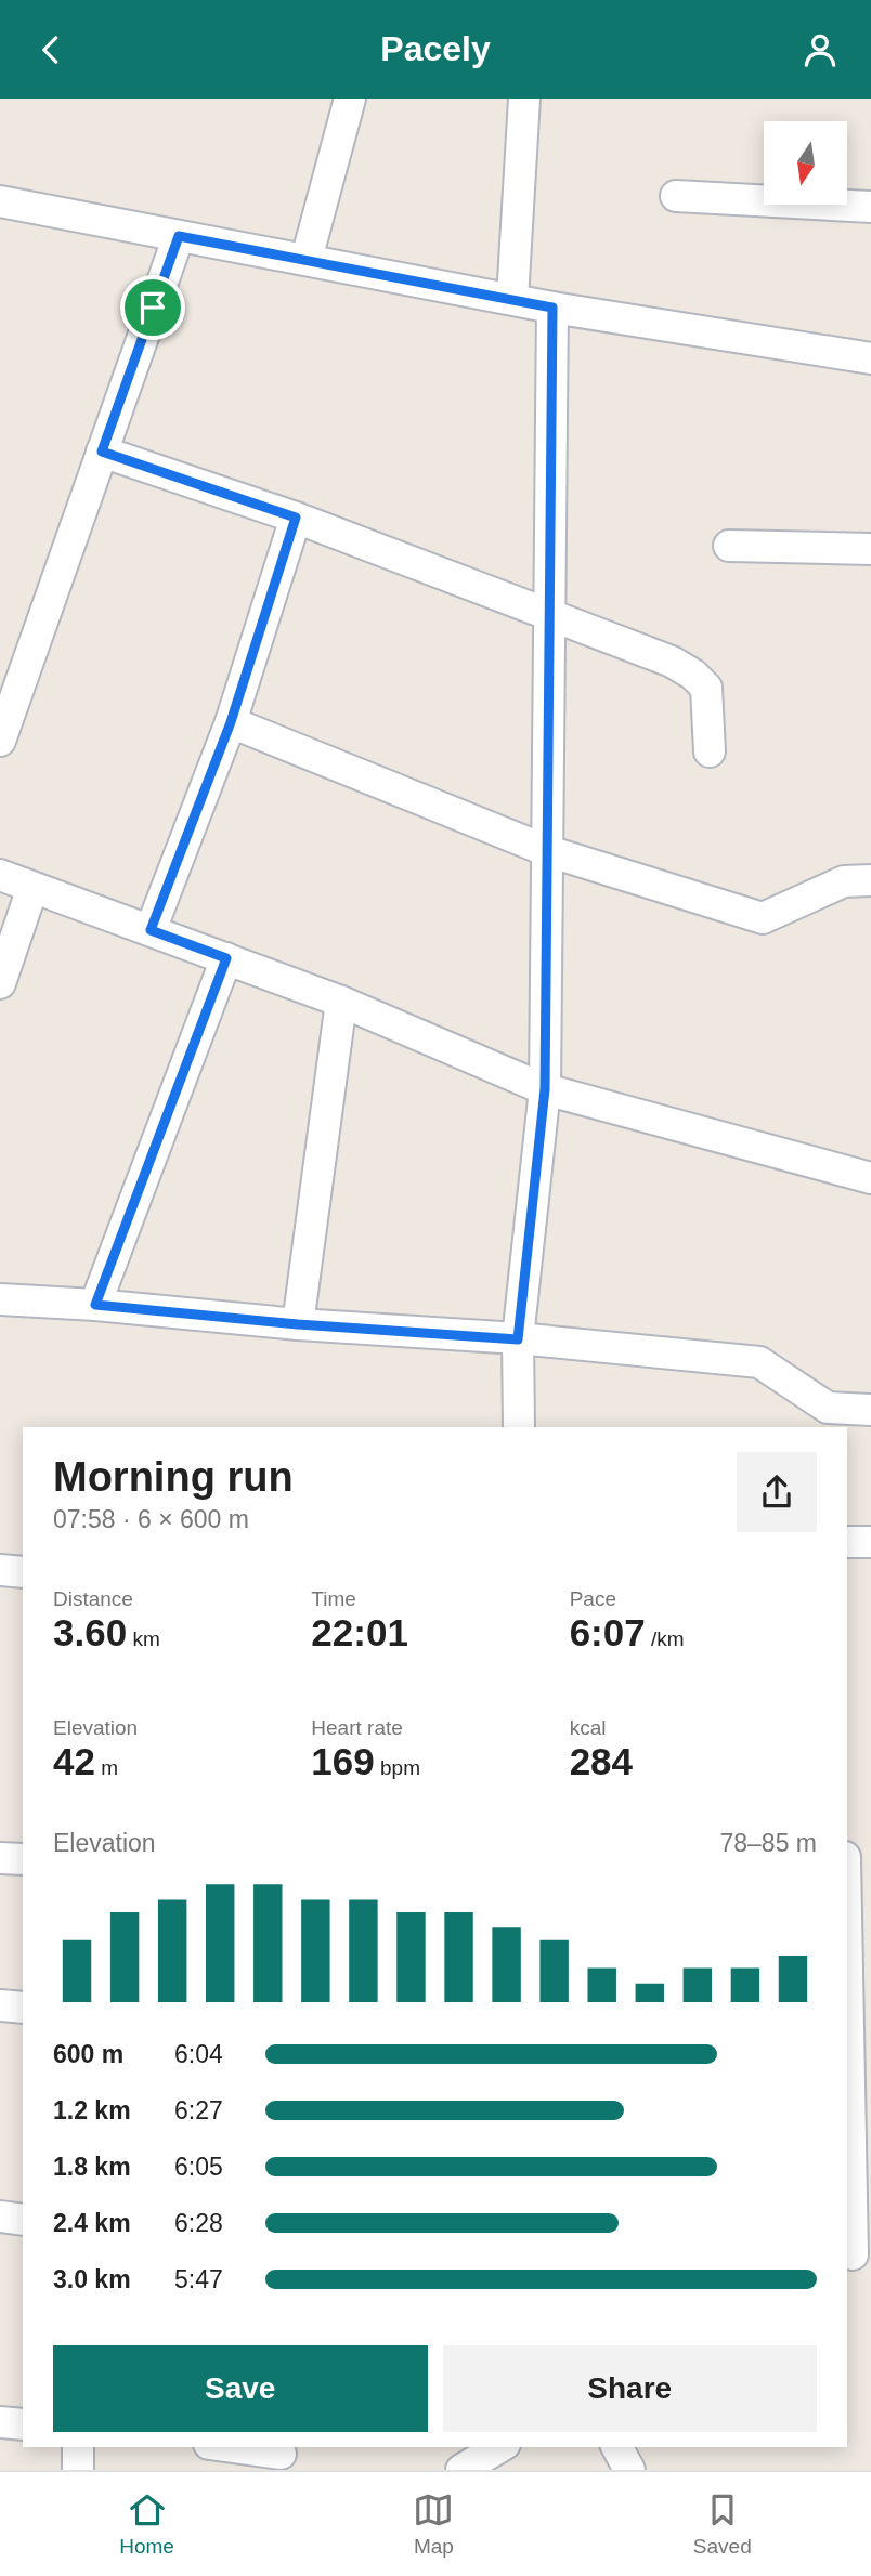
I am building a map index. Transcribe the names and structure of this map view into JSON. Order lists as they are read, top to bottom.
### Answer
{
  "north": "bottom",
  "page": {
    "header": "Pacely",
    "heading": ["Morning run", "07:58 · 6 × 600 m"],
    "stats": [
      ["Distance", "3.60 km"],
      ["Time", "22:01"],
      ["Pace", "6:07 /km"],
      ["Elevation", "42 m"],
      ["Heart rate", "169 bpm"],
      ["kcal", "284"]
    ],
    "chart": ["Elevation", "78–85 m"],
    "list": [
      {
        "name": "600 m",
        "note": "6:04"
      },
      {
        "name": "1.2 km",
        "note": "6:27"
      },
      {
        "name": "1.8 km",
        "note": "6:05"
      },
      {
        "name": "2.4 km",
        "note": "6:28"
      },
      {
        "name": "3.0 km",
        "note": "5:47"
      }
    ],
    "buttons": ["Save", "Share"],
    "tabs": ["Home", "Map", "Saved"]
  }
}
